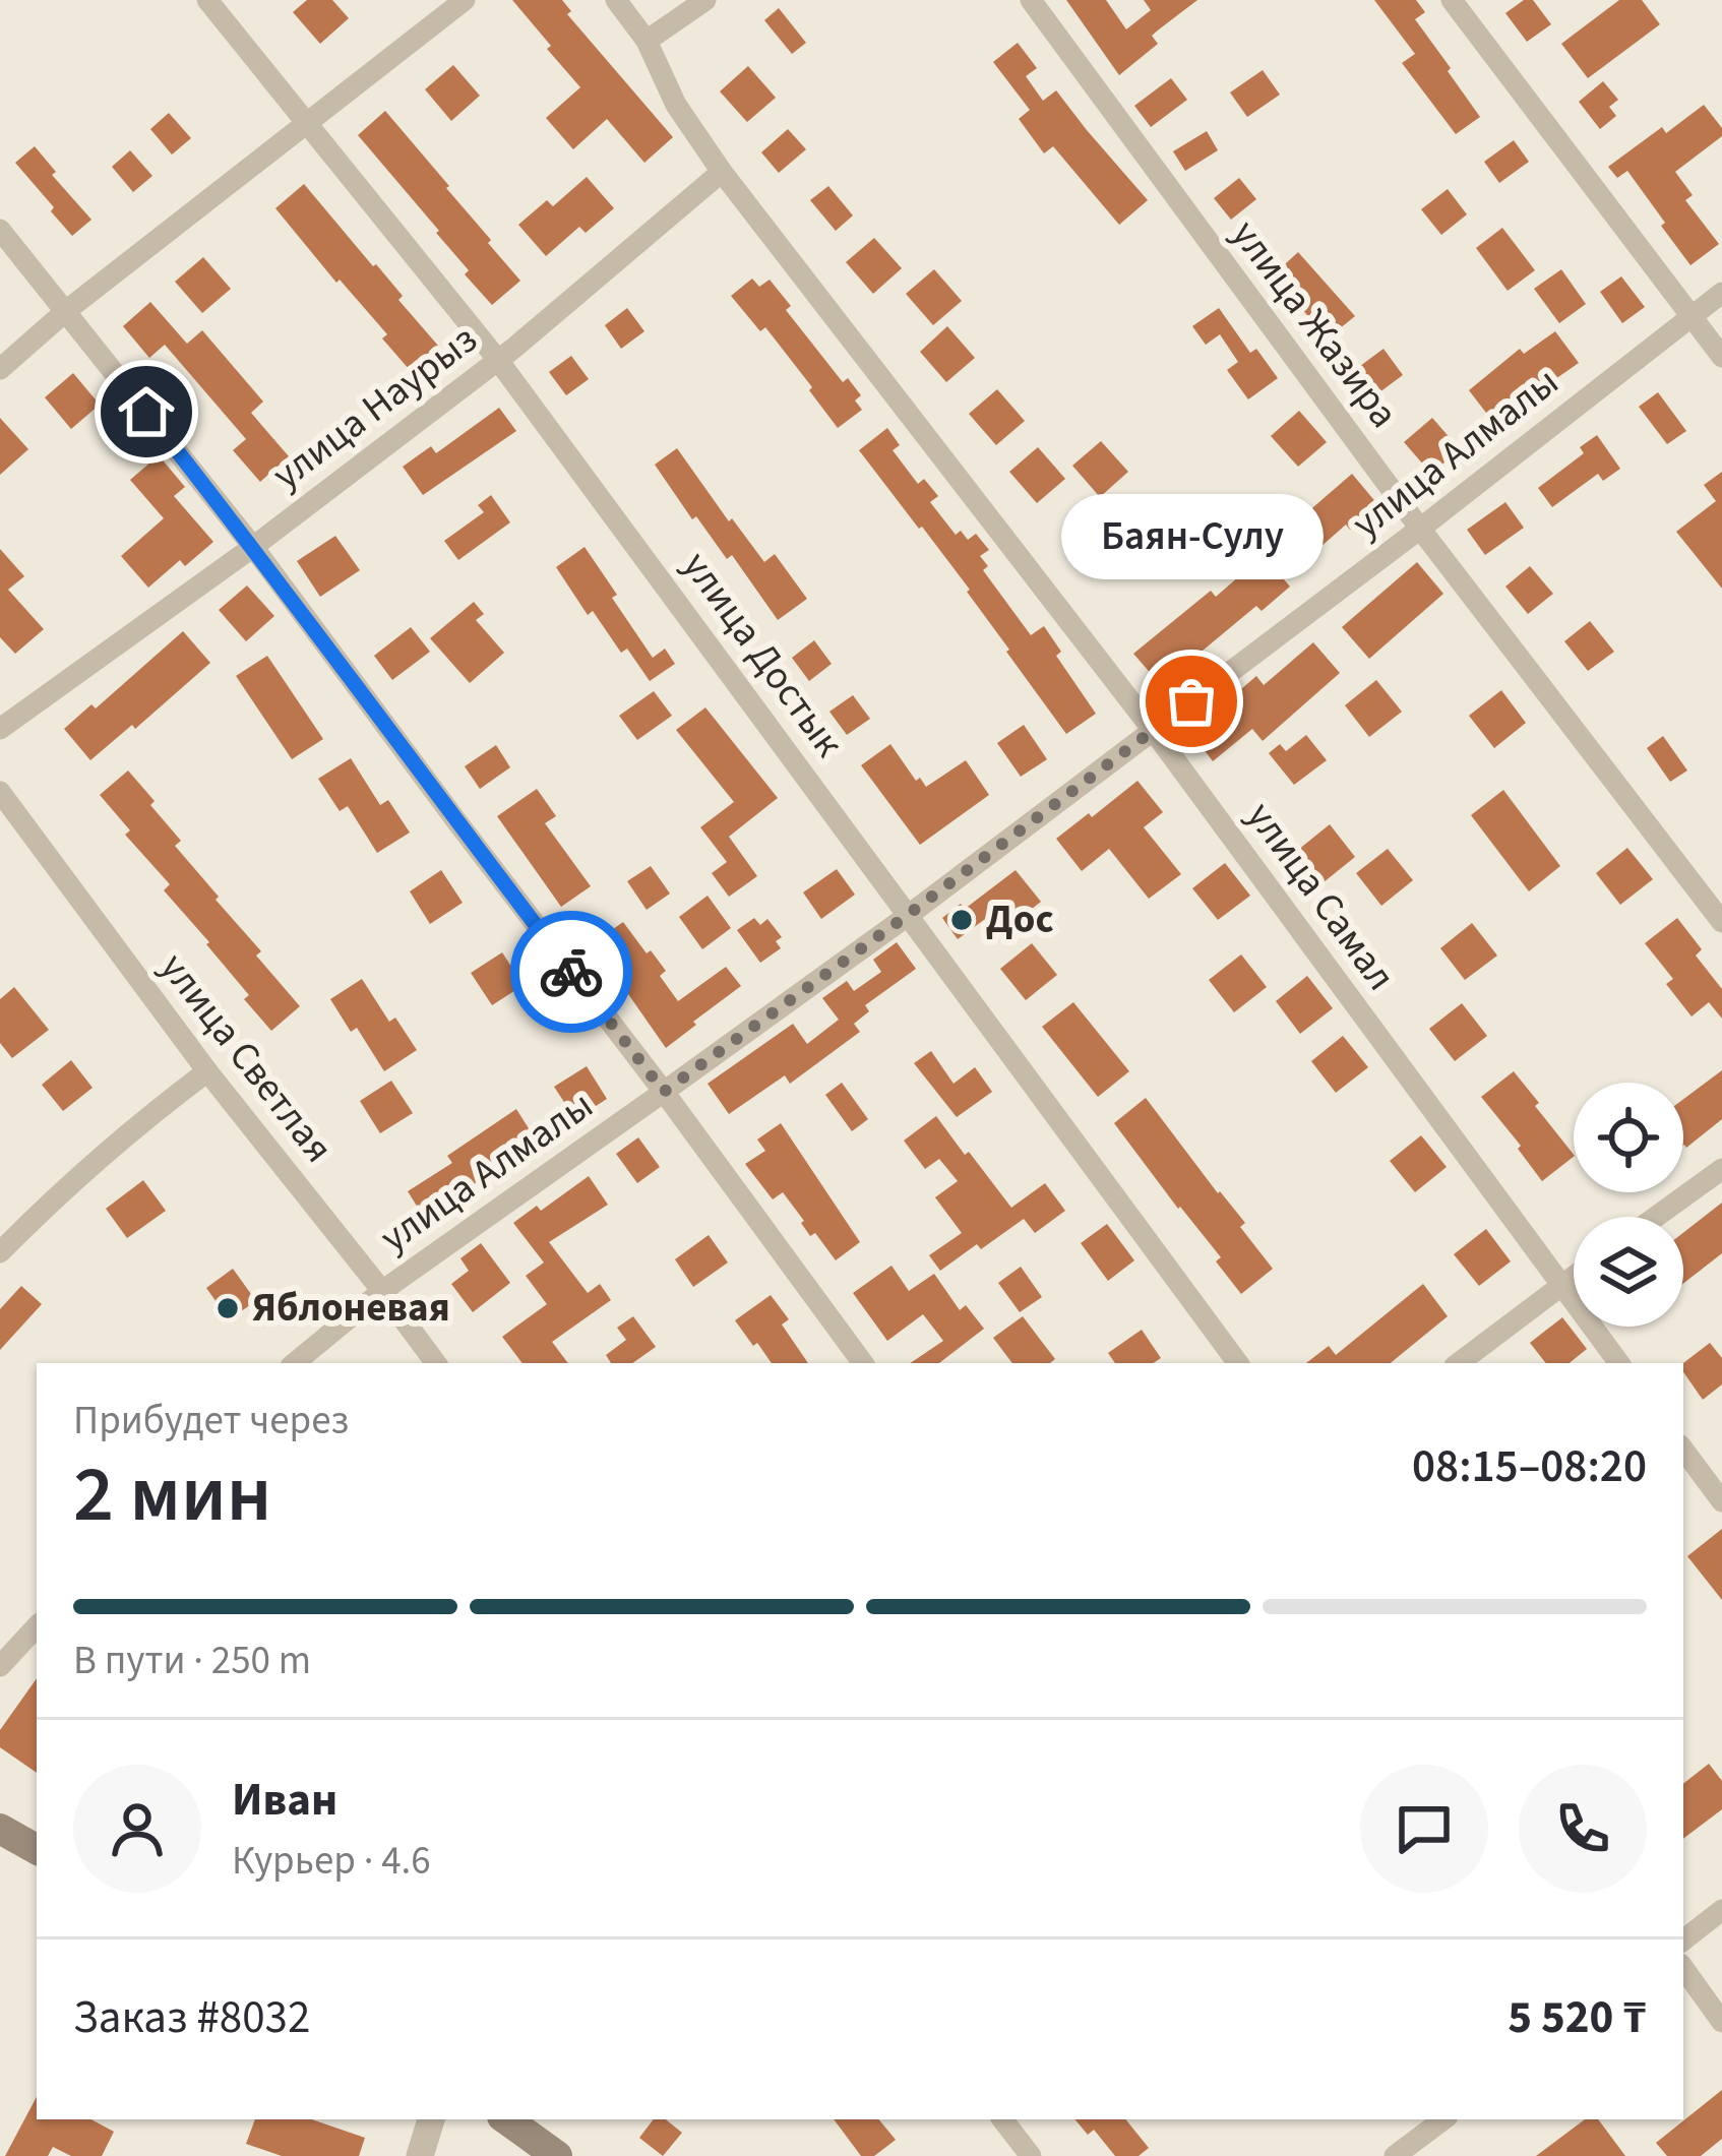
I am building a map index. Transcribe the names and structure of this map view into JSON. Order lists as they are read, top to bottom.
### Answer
{
  "streets": {
    "street": [
      "улица Жазира",
      "улица Наурыз",
      "улица Алмалы",
      "улица Достык",
      "улица Самал",
      "улица Светлая"
    ]
  },
  "crossings": [
    ["улица Жазира", "улица Алмалы"],
    ["улица Наурыз", "улица Достык"],
    ["улица Наурыз", "улица Самал"],
    ["улица Алмалы", "улица Достык"],
    ["улица Алмалы", "улица Самал"],
    ["улица Алмалы", "улица Светлая"]
  ],
  "places": ["Баян-Сулу", "Дос", "Яблоневая"],
  "page": {
    "bubble": "Баян-Сулу",
    "heading": ["2 мин", "Прибудет через", "08:15–08:20"],
    "panel": [
      "Иван",
      "Курьер · 4.6",
      "Заказ #8032",
      "5 520 ₸"
    ],
    "bar": "В пути · 250 m"
  }
}
